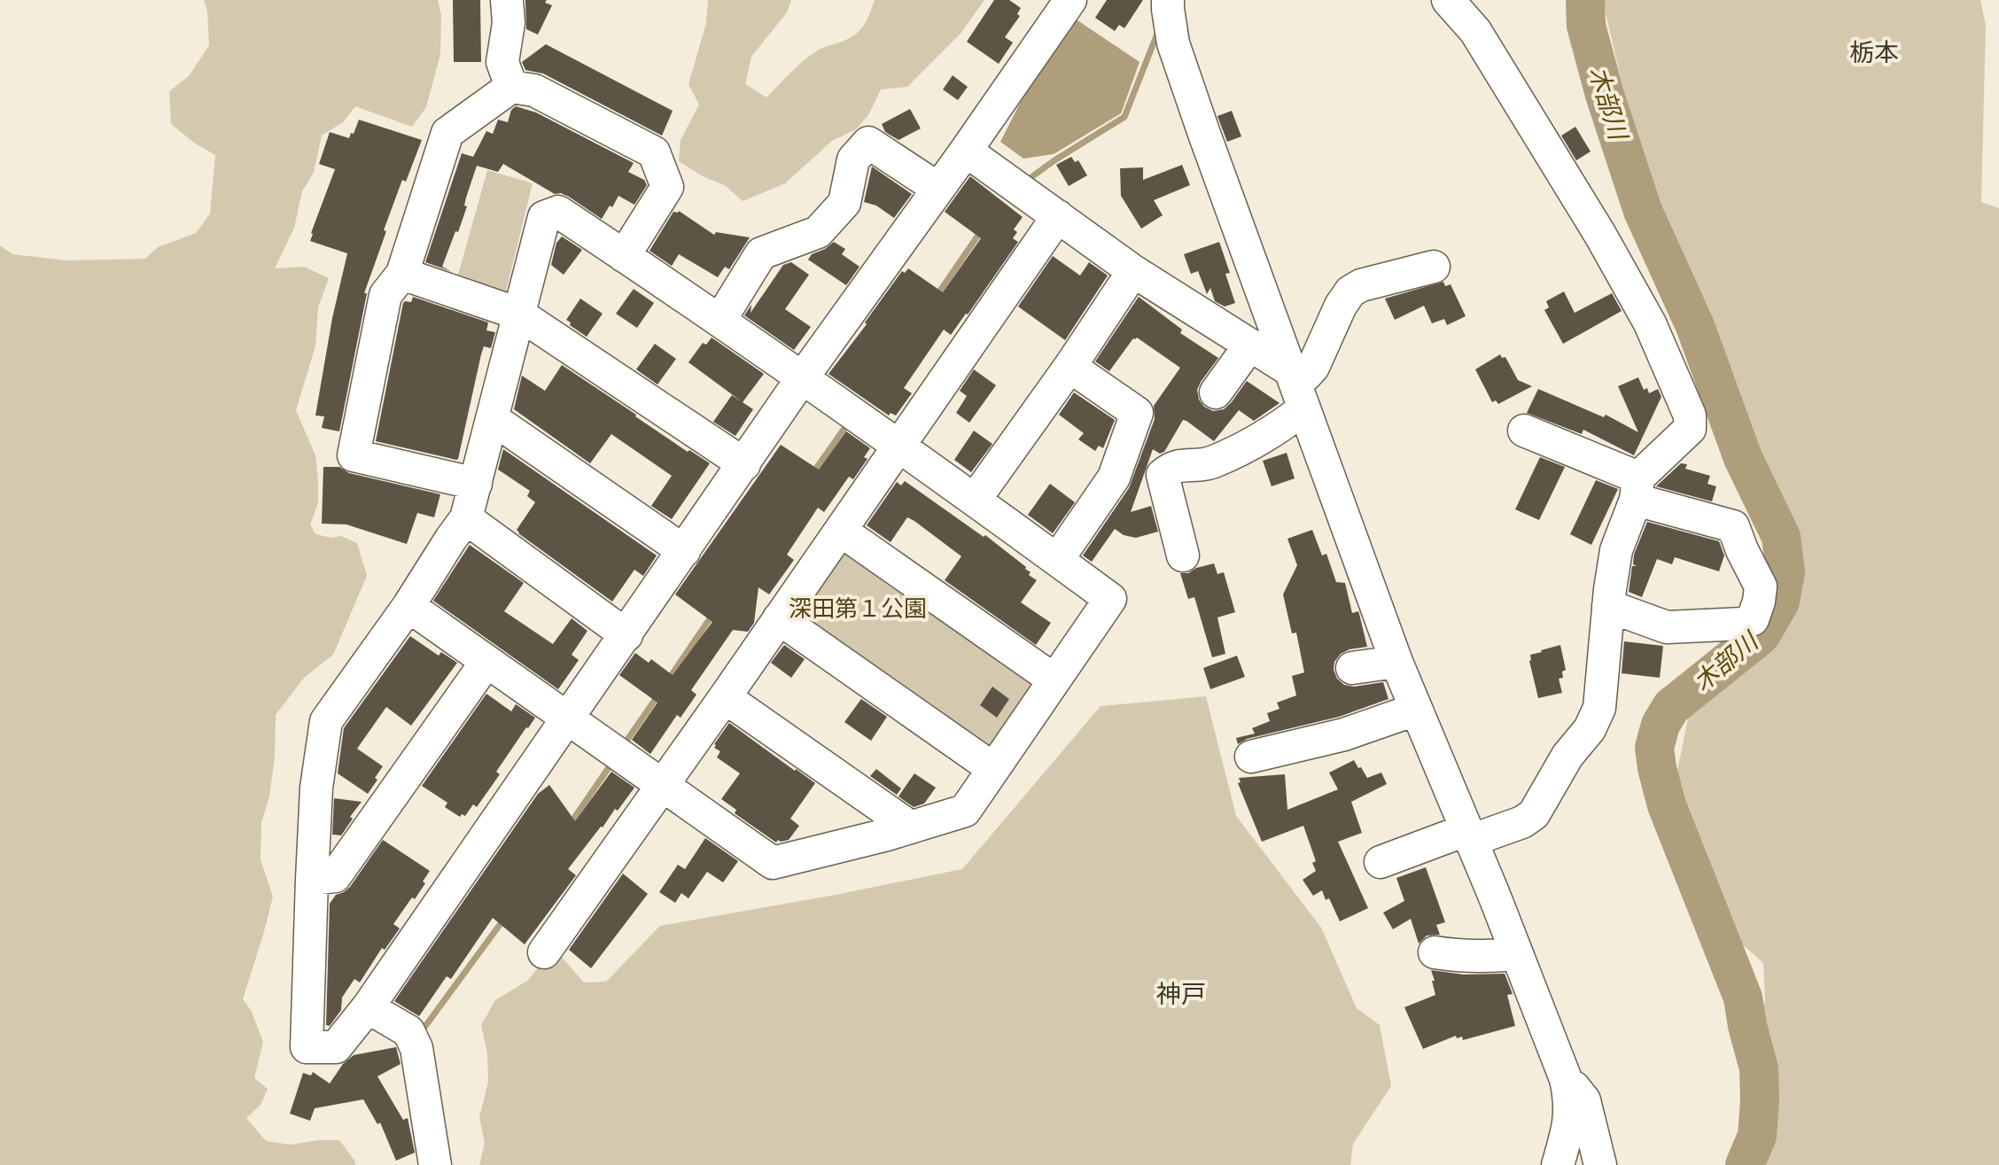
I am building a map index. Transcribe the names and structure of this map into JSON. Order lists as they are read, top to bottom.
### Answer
{
  "districts": ["栃本", "神戸"],
  "water": ["木部川"],
  "parks": ["深田第１公園"]
}
